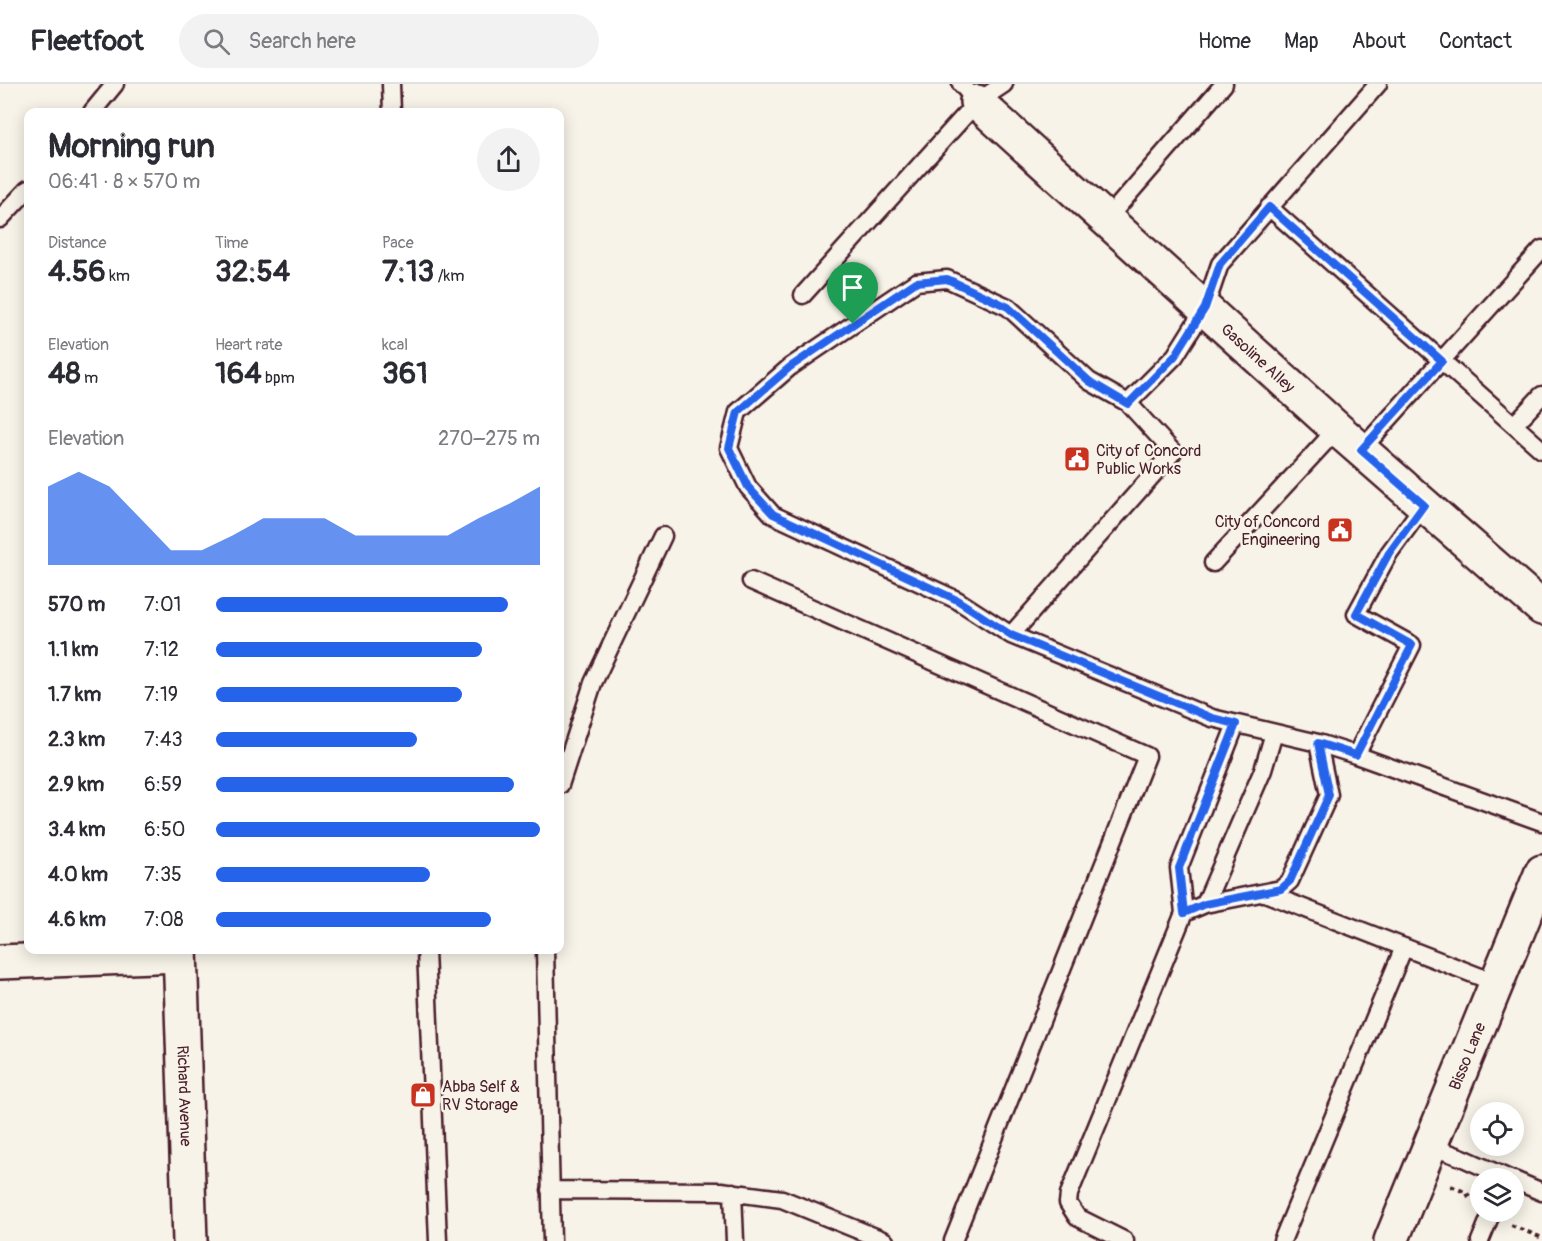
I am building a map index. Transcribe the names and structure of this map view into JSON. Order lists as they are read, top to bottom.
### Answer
{
  "streets": {
    "street": ["Gasoline Alley", "Bisso Lane", "Richard Avenue"]
  },
  "places": {
    "public building": ["City of Concord Public Works", "City of Concord Engineering"],
    "shop": ["Abba Self & RV Storage"]
  },
  "page": {
    "header": "Fleetfoot",
    "search": "Search here",
    "nav": [
      "Home",
      "Map",
      "About",
      "Contact"
    ],
    "heading": ["Morning run", "06:41 · 8 × 570 m"],
    "stats": [
      ["Distance", "4.56 km"],
      ["Time", "32:54"],
      ["Pace", "7:13 /km"],
      ["Elevation", "48 m"],
      ["Heart rate", "164 bpm"],
      ["kcal", "361"]
    ],
    "chart": ["Elevation", "270–275 m"],
    "list": [
      {
        "name": "570 m",
        "note": "7:01"
      },
      {
        "name": "1.1 km",
        "note": "7:12"
      },
      {
        "name": "1.7 km",
        "note": "7:19"
      },
      {
        "name": "2.3 km",
        "note": "7:43"
      },
      {
        "name": "2.9 km",
        "note": "6:59"
      },
      {
        "name": "3.4 km",
        "note": "6:50"
      },
      {
        "name": "4.0 km",
        "note": "7:35"
      },
      {
        "name": "4.6 km",
        "note": "7:08"
      }
    ]
  }
}
